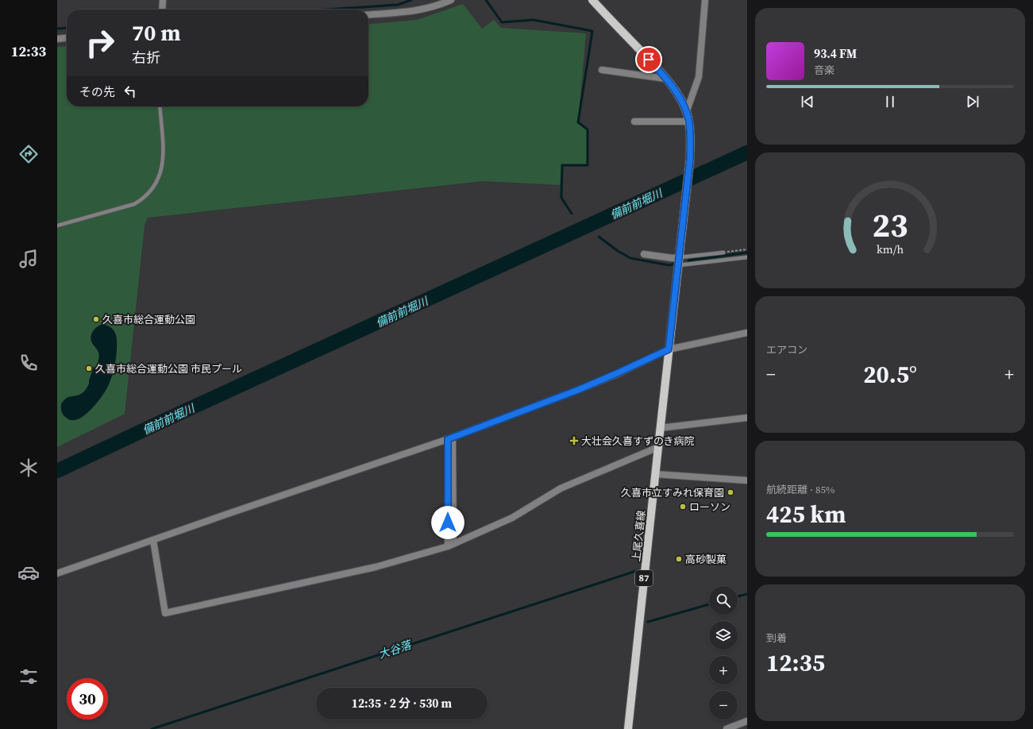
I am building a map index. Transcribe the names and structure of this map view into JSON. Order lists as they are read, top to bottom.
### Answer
{
  "streets": {
    "main road": ["上尾久喜線", "87"]
  },
  "water": ["備前前堀川", "大谷落"],
  "places": {
    "other": [
      "久喜市総合運動公園",
      "久喜市総合運動公園 市民プール",
      "久喜市立すみれ保育園",
      "ローソン",
      "高砂製菓"
    ],
    "health": ["大壮会久喜すずのき病院"]
  },
  "page": {
    "tabs": "12:33",
    "turn": ["70 m", "右折"],
    "song": ["93.4 FM", "音楽"],
    "then": "その先",
    "tile": [
      "エアコン",
      ["航続距離 · 85%", "425 km"],
      ["到着", "12:35"]
    ],
    "heat": ["−", "20.5°", "+"],
    "map_buttons": ["+", "−"],
    "limit": "30",
    "trip": "12:35 · 2 分 · 530 m",
    "gauge": ["23", "km/h"]
  }
}
